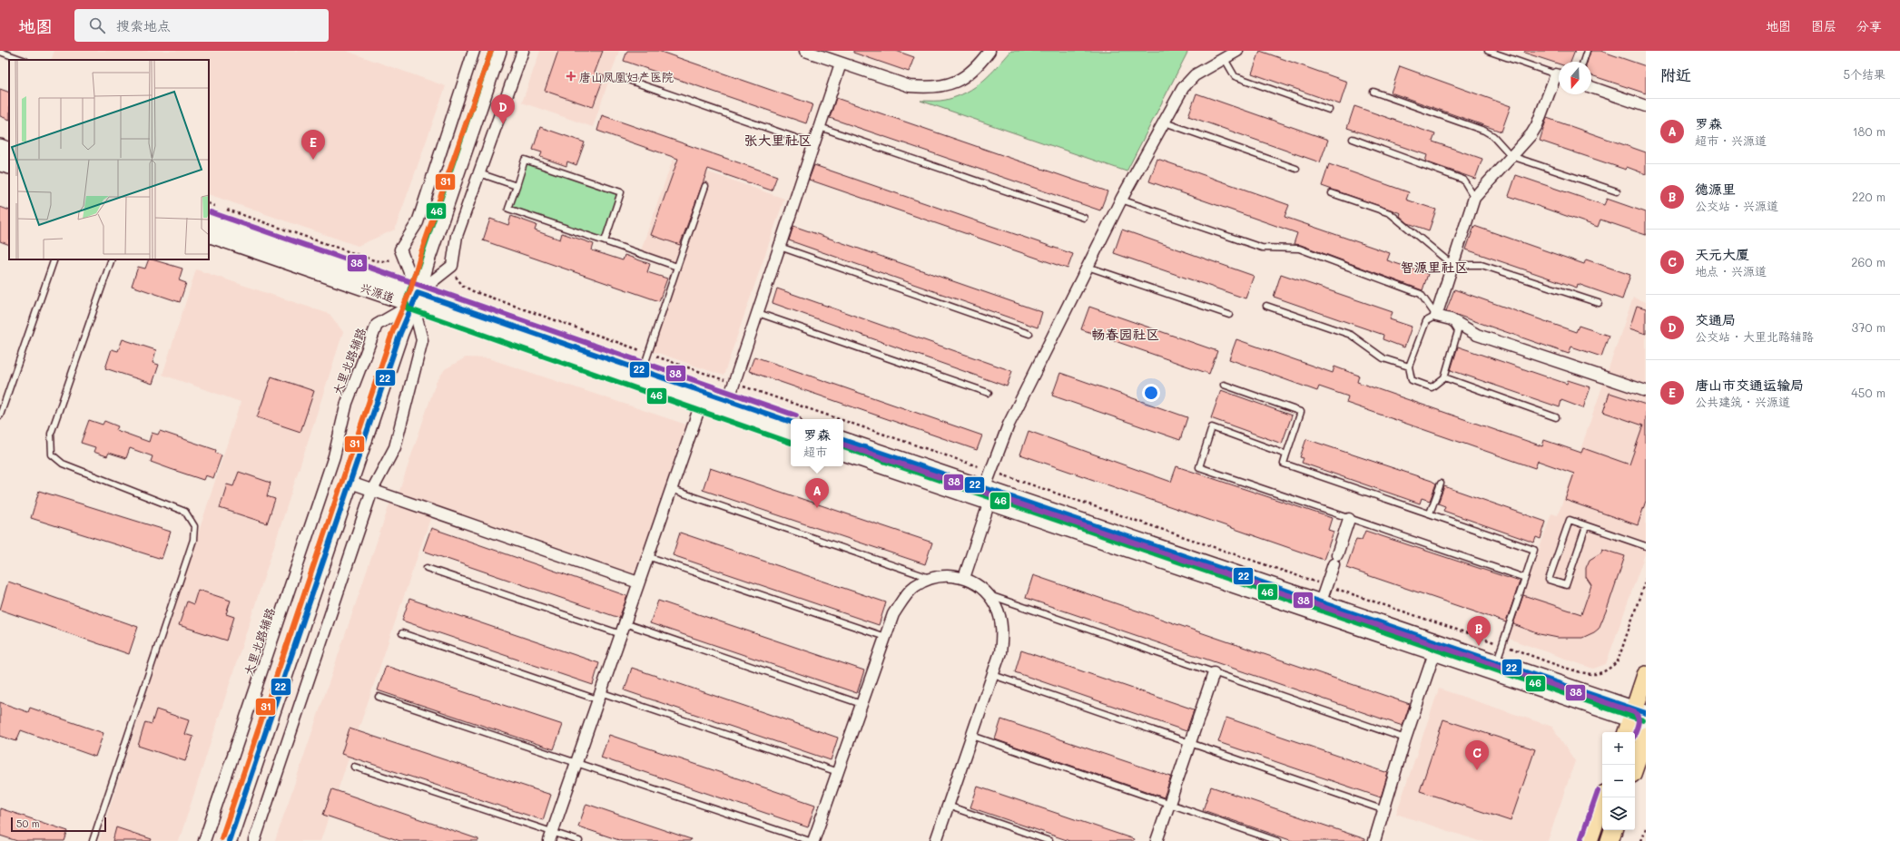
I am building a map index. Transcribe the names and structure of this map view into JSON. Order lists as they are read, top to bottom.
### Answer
{
  "streets": {
    "main road": ["兴源道"],
    "street": ["大里北路辅路"]
  },
  "crossings": [
    ["兴源道", "大里北路辅路"]
  ],
  "districts": ["张大里社区", "智源里社区", "畅春园社区"],
  "places": {
    "health": ["唐山凤凰妇产医院"]
  },
  "lines": [
    "transit line 46",
    "transit line 31",
    "transit line 38",
    "transit line 22"
  ],
  "scale_bar": "50 m",
  "north": "bottom",
  "page": {
    "header": "地图",
    "search": "搜索地点",
    "nav": ["地图", "图层", "分享"],
    "heading": ["附近", "5个结果"],
    "pins": [
      "D",
      "E",
      "A",
      "B",
      "C"
    ],
    "list": [
      {
        "mark": "A",
        "name": "罗森",
        "note": "超市 · 兴源道",
        "value": "180 m"
      },
      {
        "mark": "B",
        "name": "德源里",
        "note": "公交站 · 兴源道",
        "value": "220 m"
      },
      {
        "mark": "C",
        "name": "天元大厦",
        "note": "地点 · 兴源道",
        "value": "260 m"
      },
      {
        "mark": "D",
        "name": "交通局",
        "note": "公交站 · 大里北路辅路",
        "value": "370 m"
      },
      {
        "mark": "E",
        "name": "唐山市交通运输局",
        "note": "公共建筑 · 兴源道",
        "value": "450 m"
      }
    ],
    "popup": ["罗森", "超市"],
    "map_buttons": ["+", "−"],
    "scale": "50 m"
  }
}
